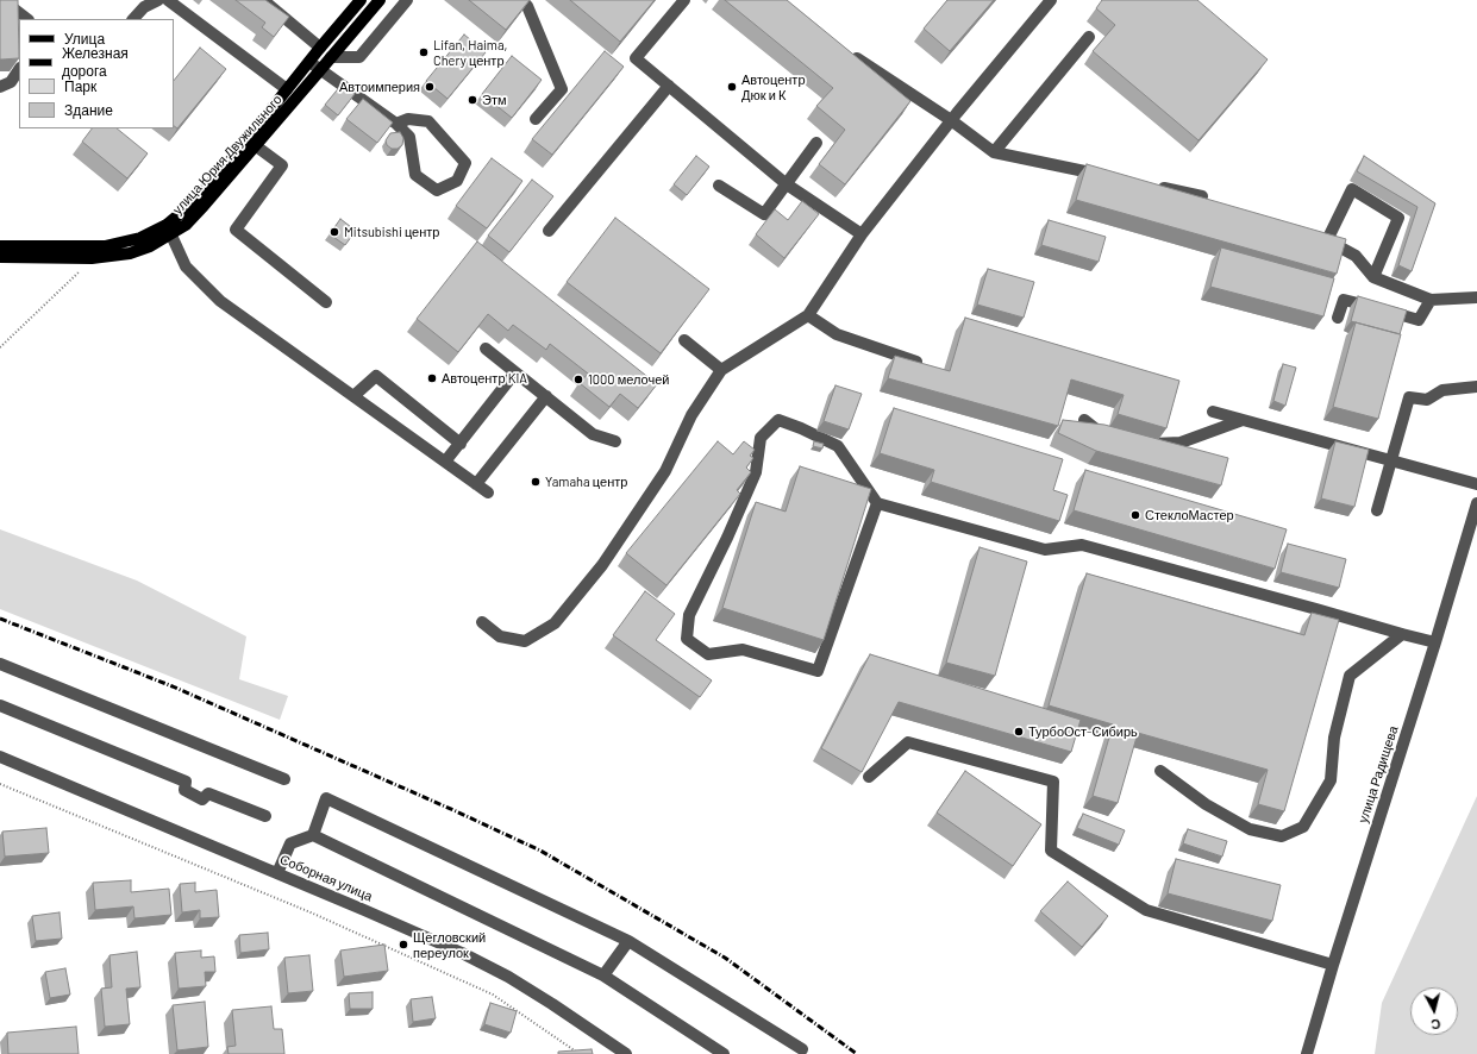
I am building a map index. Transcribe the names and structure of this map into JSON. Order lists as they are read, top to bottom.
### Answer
{
  "streets": {
    "main road": ["улица Юрия Двужильного"],
    "street": ["улица Радищева", "Соборная улица"]
  },
  "places": [
    "Lifan, Haima, Chery центр",
    "Автоимперия",
    "Автоцентр Дюк и К",
    "Этм",
    "Mitsubishi центр",
    "Автоцентр KIA",
    "1000 мелочей",
    "Yamaha центр",
    "СтеклоМастер",
    "ТурбоОст-Сибирь",
    "Щегловский переулок"
  ],
  "legend": [
    "Улица",
    "Железная дорога",
    "Парк",
    "Здание"
  ],
  "north": "bottom"
}
